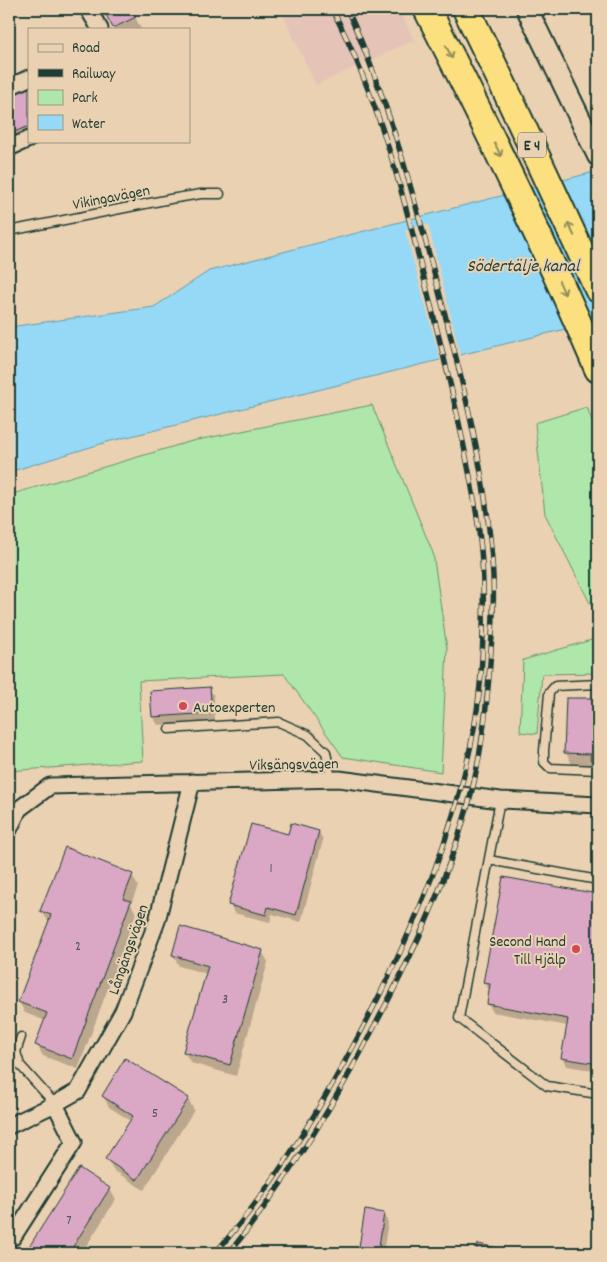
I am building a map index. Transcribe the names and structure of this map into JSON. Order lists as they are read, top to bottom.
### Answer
{
  "streets": {
    "highway": ["E 4"],
    "street": ["Viksängsvägen", "Långängsvägen"],
    "lane": ["Vikingavägen"]
  },
  "crossings": [
    ["Viksängsvägen", "Långängsvägen"]
  ],
  "water": ["Södertälje kanal"],
  "places": ["Autoexperten", "Second Hand Till Hjälp"],
  "house_numbers": [
    "1",
    "2",
    "3",
    "5",
    "7"
  ],
  "legend": [
    "Road",
    "Railway",
    "Park",
    "Water"
  ]
}
